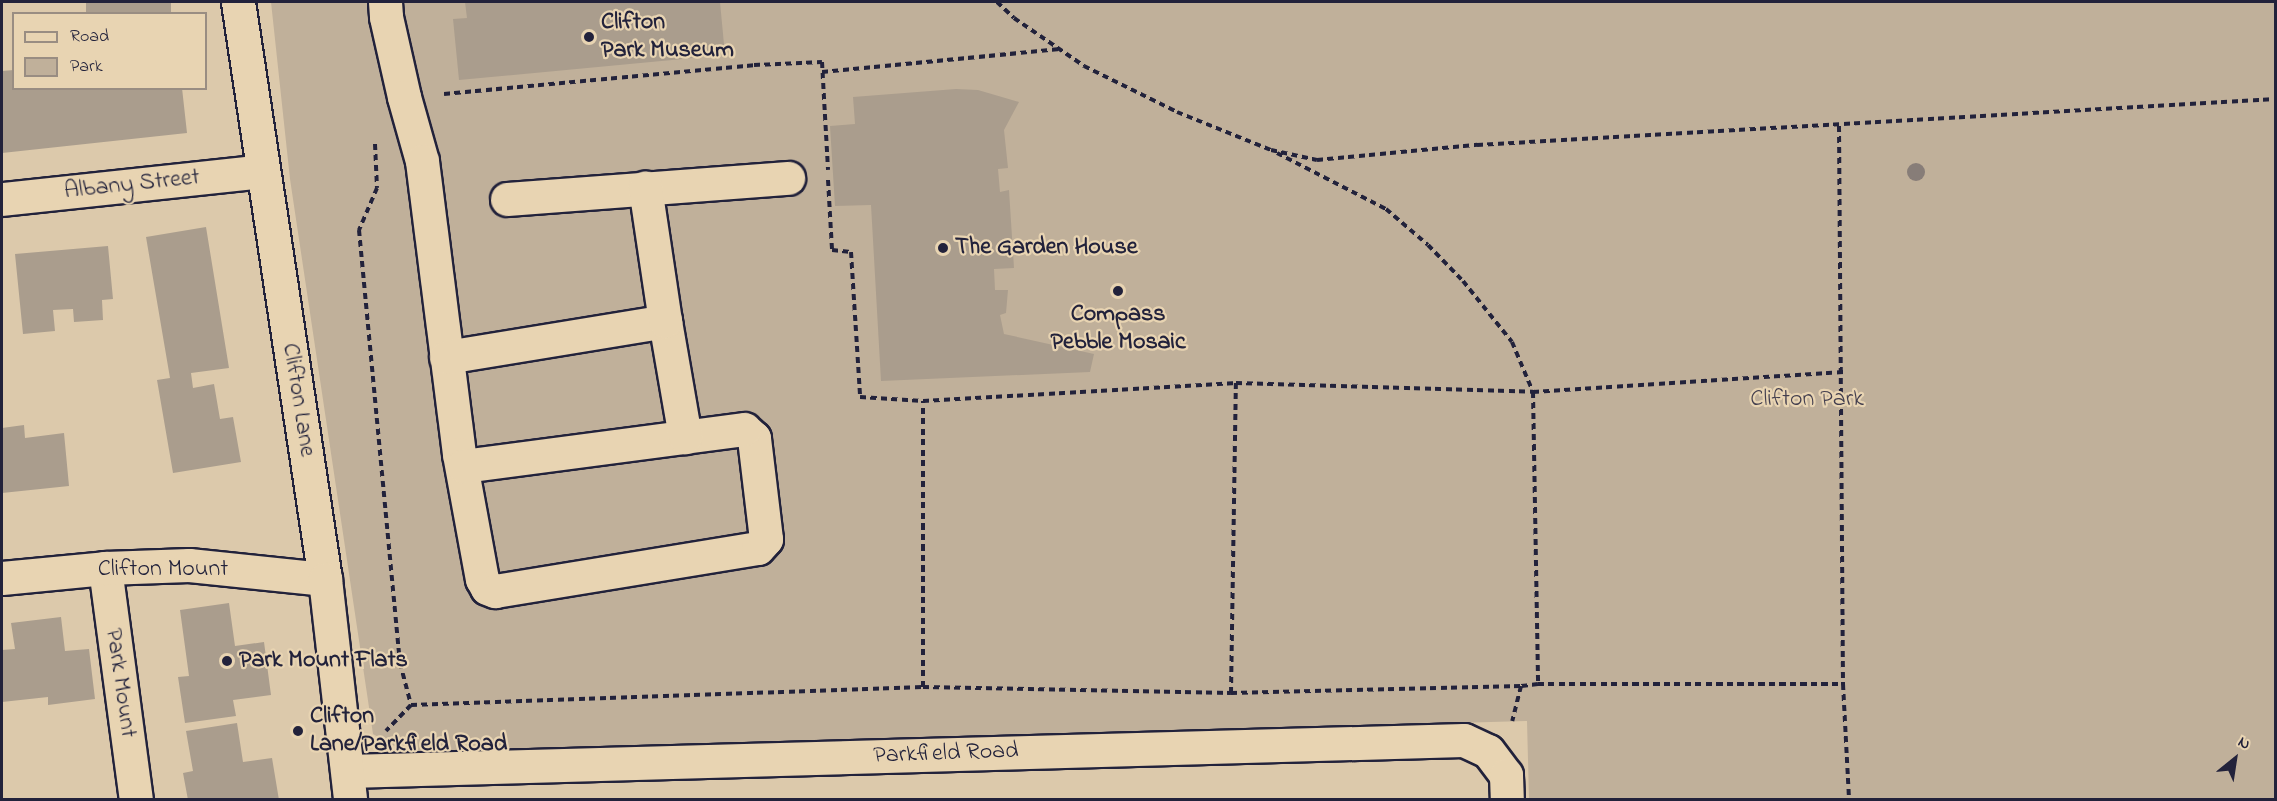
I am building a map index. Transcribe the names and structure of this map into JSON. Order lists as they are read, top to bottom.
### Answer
{
  "streets": {
    "street": [
      "Albany Street",
      "Clifton Lane",
      "Clifton Mount",
      "Park Mount",
      "Parkfield Road"
    ]
  },
  "crossings": [
    ["Albany Street", "Clifton Lane"],
    ["Clifton Lane", "Clifton Mount"],
    ["Clifton Lane", "Parkfield Road"],
    ["Clifton Mount", "Park Mount"]
  ],
  "parks": ["Clifton Park"],
  "places": [
    "Clifton Park Museum",
    "The Garden House",
    "Compass Pebble Mosaic",
    "Park Mount Flats",
    "Clifton Lane/Parkfield Road"
  ],
  "legend": ["Road", "Park"],
  "north": "top right"
}
